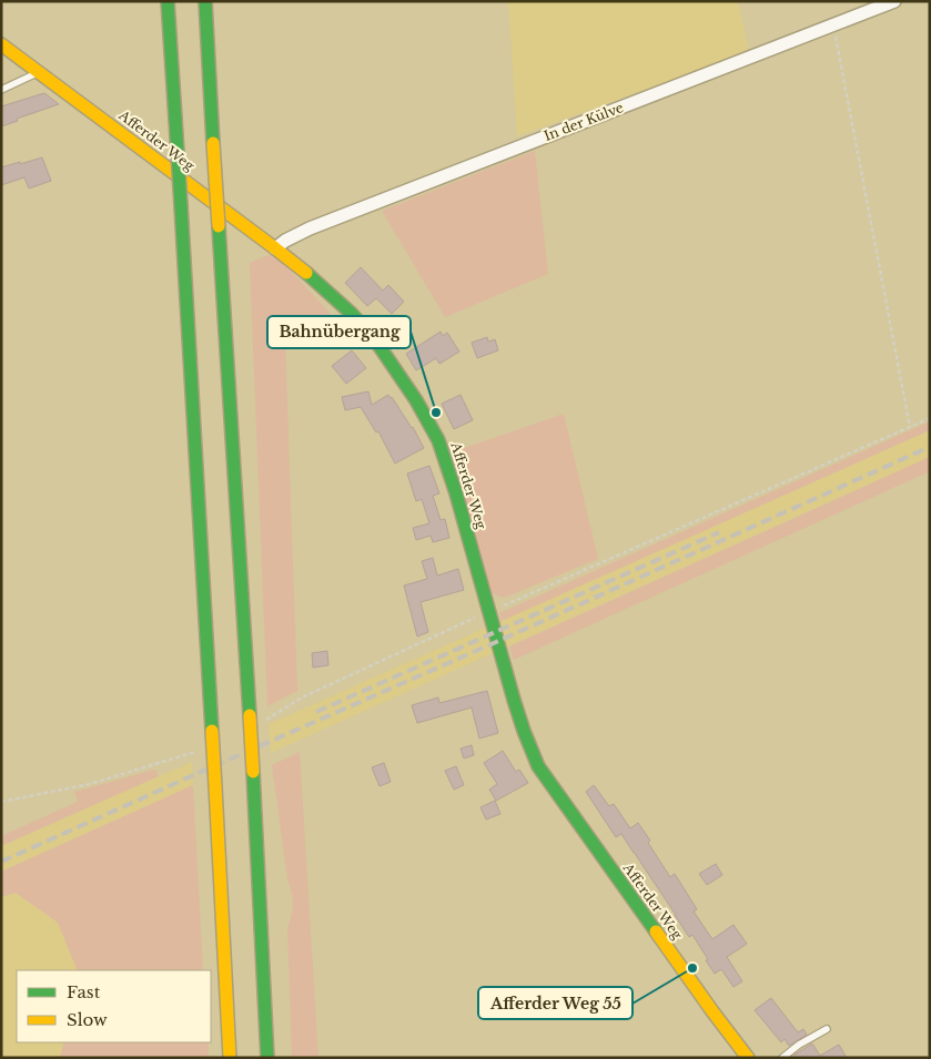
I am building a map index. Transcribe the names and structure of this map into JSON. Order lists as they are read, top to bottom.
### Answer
{
  "streets": {
    "main road": ["Afferder Weg"],
    "street": ["In der Külve"]
  },
  "crossings": [
    ["In der Külve", "Afferder Weg"]
  ],
  "places": ["Bahnübergang", "Afferder Weg 55"],
  "legend": ["Fast", "Slow"]
}
